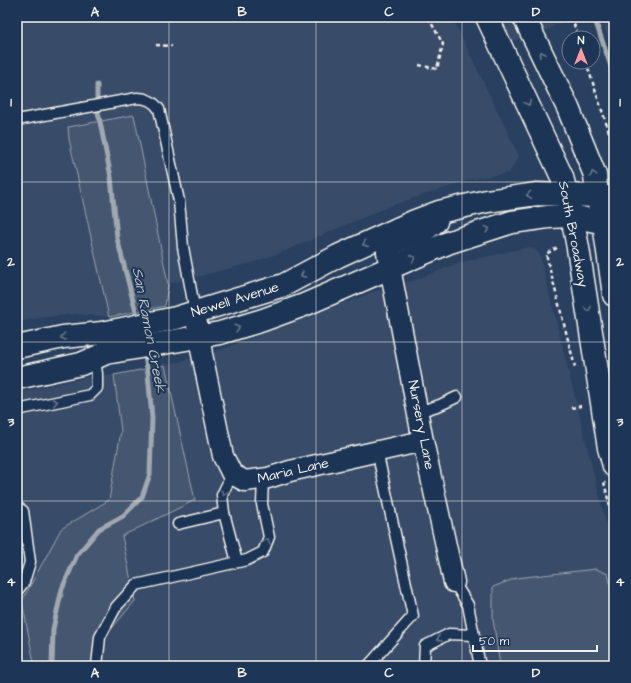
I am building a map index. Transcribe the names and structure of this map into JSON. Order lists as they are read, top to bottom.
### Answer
{
  "streets": {
    "street": [
      "South Broadway",
      "Newell Avenue",
      "Nursery Lane",
      "Maria Lane"
    ]
  },
  "crossings": [
    ["South Broadway", "Newell Avenue"],
    ["Newell Avenue", "Nursery Lane"],
    ["Nursery Lane", "Maria Lane"]
  ],
  "water": ["San Ramon Creek"],
  "scale_bar": "50 m",
  "north": "top",
  "grid": {
    "columns": [
      "A",
      "B",
      "C",
      "D"
    ],
    "rows": [
      "1",
      "2",
      "3",
      "4"
    ]
  }
}
